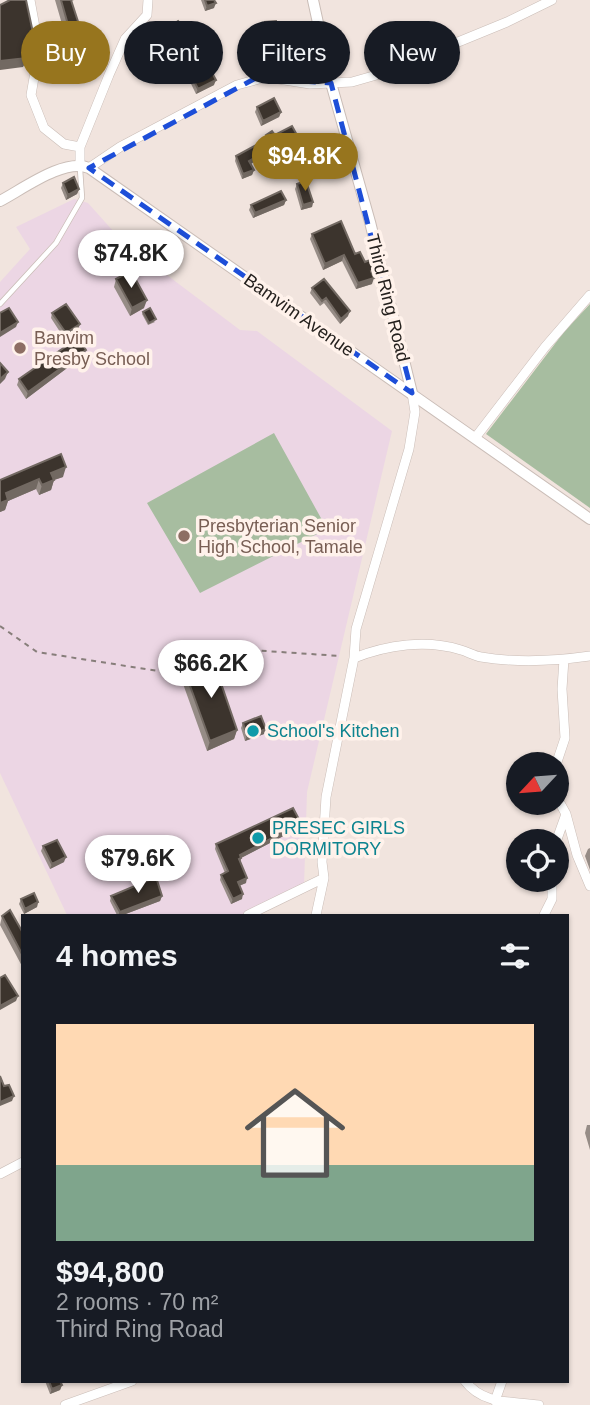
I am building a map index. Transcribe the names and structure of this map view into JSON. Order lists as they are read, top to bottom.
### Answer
{
  "streets": {
    "street": ["Third Ring Road", "Bamvim Avenue"]
  },
  "crossings": [
    ["Third Ring Road", "Bamvim Avenue"]
  ],
  "places": [
    "Banvim Presby School",
    "Presbyterian Senior High School, Tamale",
    "School's Kitchen",
    "PRESEC GIRLS DORMITORY"
  ],
  "north": "bottom left",
  "page": {
    "chip": [
      "Buy",
      "Rent",
      "Filters",
      "New"
    ],
    "price": [
      "$94.8K",
      "$74.8K",
      "$66.2K",
      "$79.6K"
    ],
    "heading": "4 homes",
    "list": [
      {
        "name": "$94,800",
        "note": "2 rooms · 70 m² · Third Ring Road"
      }
    ]
  }
}
